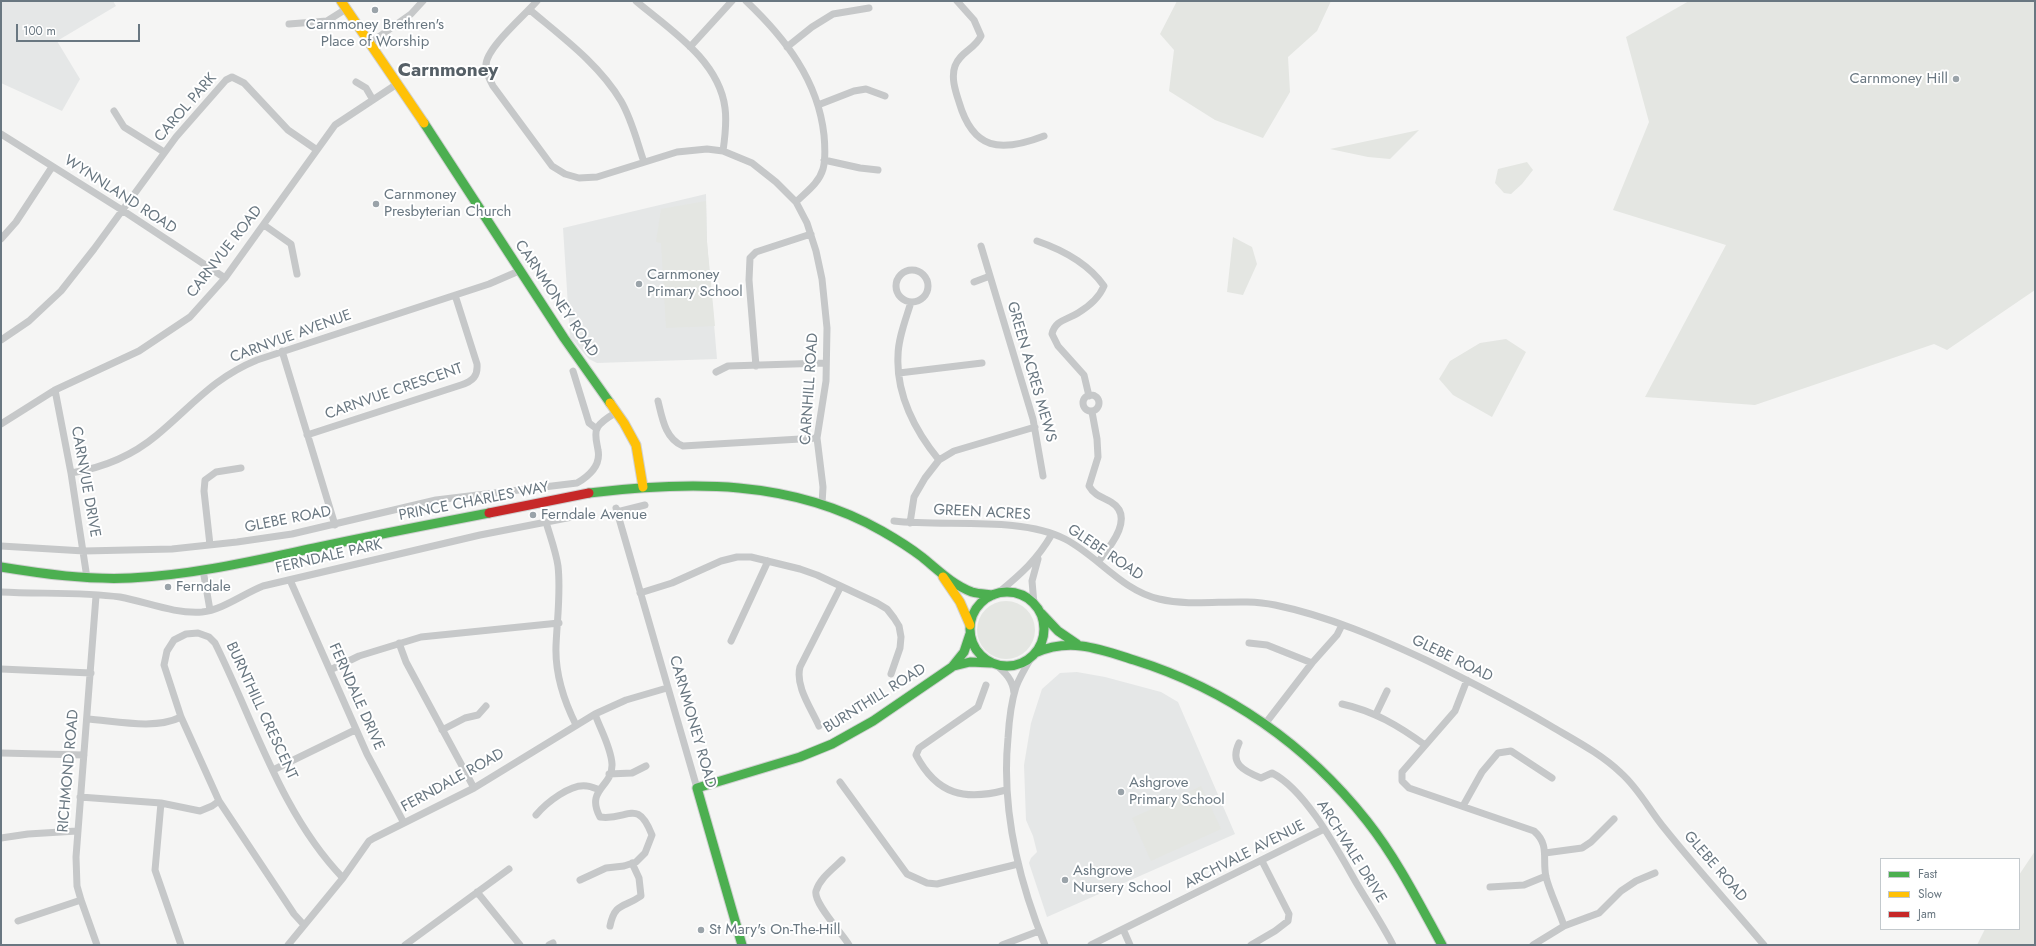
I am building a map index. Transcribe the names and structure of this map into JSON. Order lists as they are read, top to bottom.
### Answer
{
  "streets": {
    "street": [
      "CAROL PARK",
      "WYNNLAND ROAD",
      "CARNVUE ROAD",
      "CARNMONEY ROAD",
      "CARNVUE AVENUE",
      "GREEN ACRES MEWS",
      "CARNHILL ROAD",
      "CARNVUE CRESCENT",
      "CARNVUE DRIVE",
      "PRINCE CHARLES WAY",
      "GREEN ACRES",
      "GLEBE ROAD",
      "FERNDALE PARK",
      "FERNDALE DRIVE",
      "BURNTHILL ROAD",
      "BURNTHILL CRESCENT",
      "RICHMOND ROAD",
      "FERNDALE ROAD",
      "ARCHVALE DRIVE",
      "ARCHVALE AVENUE"
    ]
  },
  "crossings": [
    ["CAROL PARK", "WYNNLAND ROAD"],
    ["CAROL PARK", "CARNVUE ROAD"],
    ["WYNNLAND ROAD", "CARNVUE ROAD"],
    ["CARNVUE ROAD", "CARNMONEY ROAD"],
    ["CARNVUE ROAD", "CARNVUE DRIVE"],
    ["CARNMONEY ROAD", "CARNVUE AVENUE"],
    ["CARNMONEY ROAD", "PRINCE CHARLES WAY"],
    ["CARNMONEY ROAD", "GLEBE ROAD"],
    ["CARNMONEY ROAD", "BURNTHILL ROAD"],
    ["CARNMONEY ROAD", "FERNDALE ROAD"],
    ["CARNVUE AVENUE", "CARNVUE CRESCENT"],
    ["CARNVUE AVENUE", "CARNVUE DRIVE"],
    ["GREEN ACRES MEWS", "GREEN ACRES"],
    ["CARNHILL ROAD", "PRINCE CHARLES WAY"],
    ["CARNVUE DRIVE", "PRINCE CHARLES WAY"],
    ["CARNVUE DRIVE", "GLEBE ROAD"],
    ["PRINCE CHARLES WAY", "BURNTHILL ROAD"],
    ["GREEN ACRES", "GLEBE ROAD"],
    ["FERNDALE PARK", "FERNDALE DRIVE"],
    ["FERNDALE PARK", "RICHMOND ROAD"],
    ["FERNDALE DRIVE", "FERNDALE ROAD"],
    ["BURNTHILL CRESCENT", "FERNDALE ROAD"],
    ["ARCHVALE DRIVE", "ARCHVALE AVENUE"]
  ],
  "districts": ["Carnmoney"],
  "places": [
    "Carnmoney Brethren's Place of Worship",
    "Carnmoney Hill",
    "Carnmoney Presbyterian Church",
    "Carnmoney Primary School",
    "Ferndale Avenue",
    "Ferndale",
    "Ashgrove Primary School",
    "Ashgrove Nursery School",
    "St Mary's On-The-Hill"
  ],
  "legend": ["Fast", "Slow", "Jam"],
  "scale_bar": "100 m"
}
